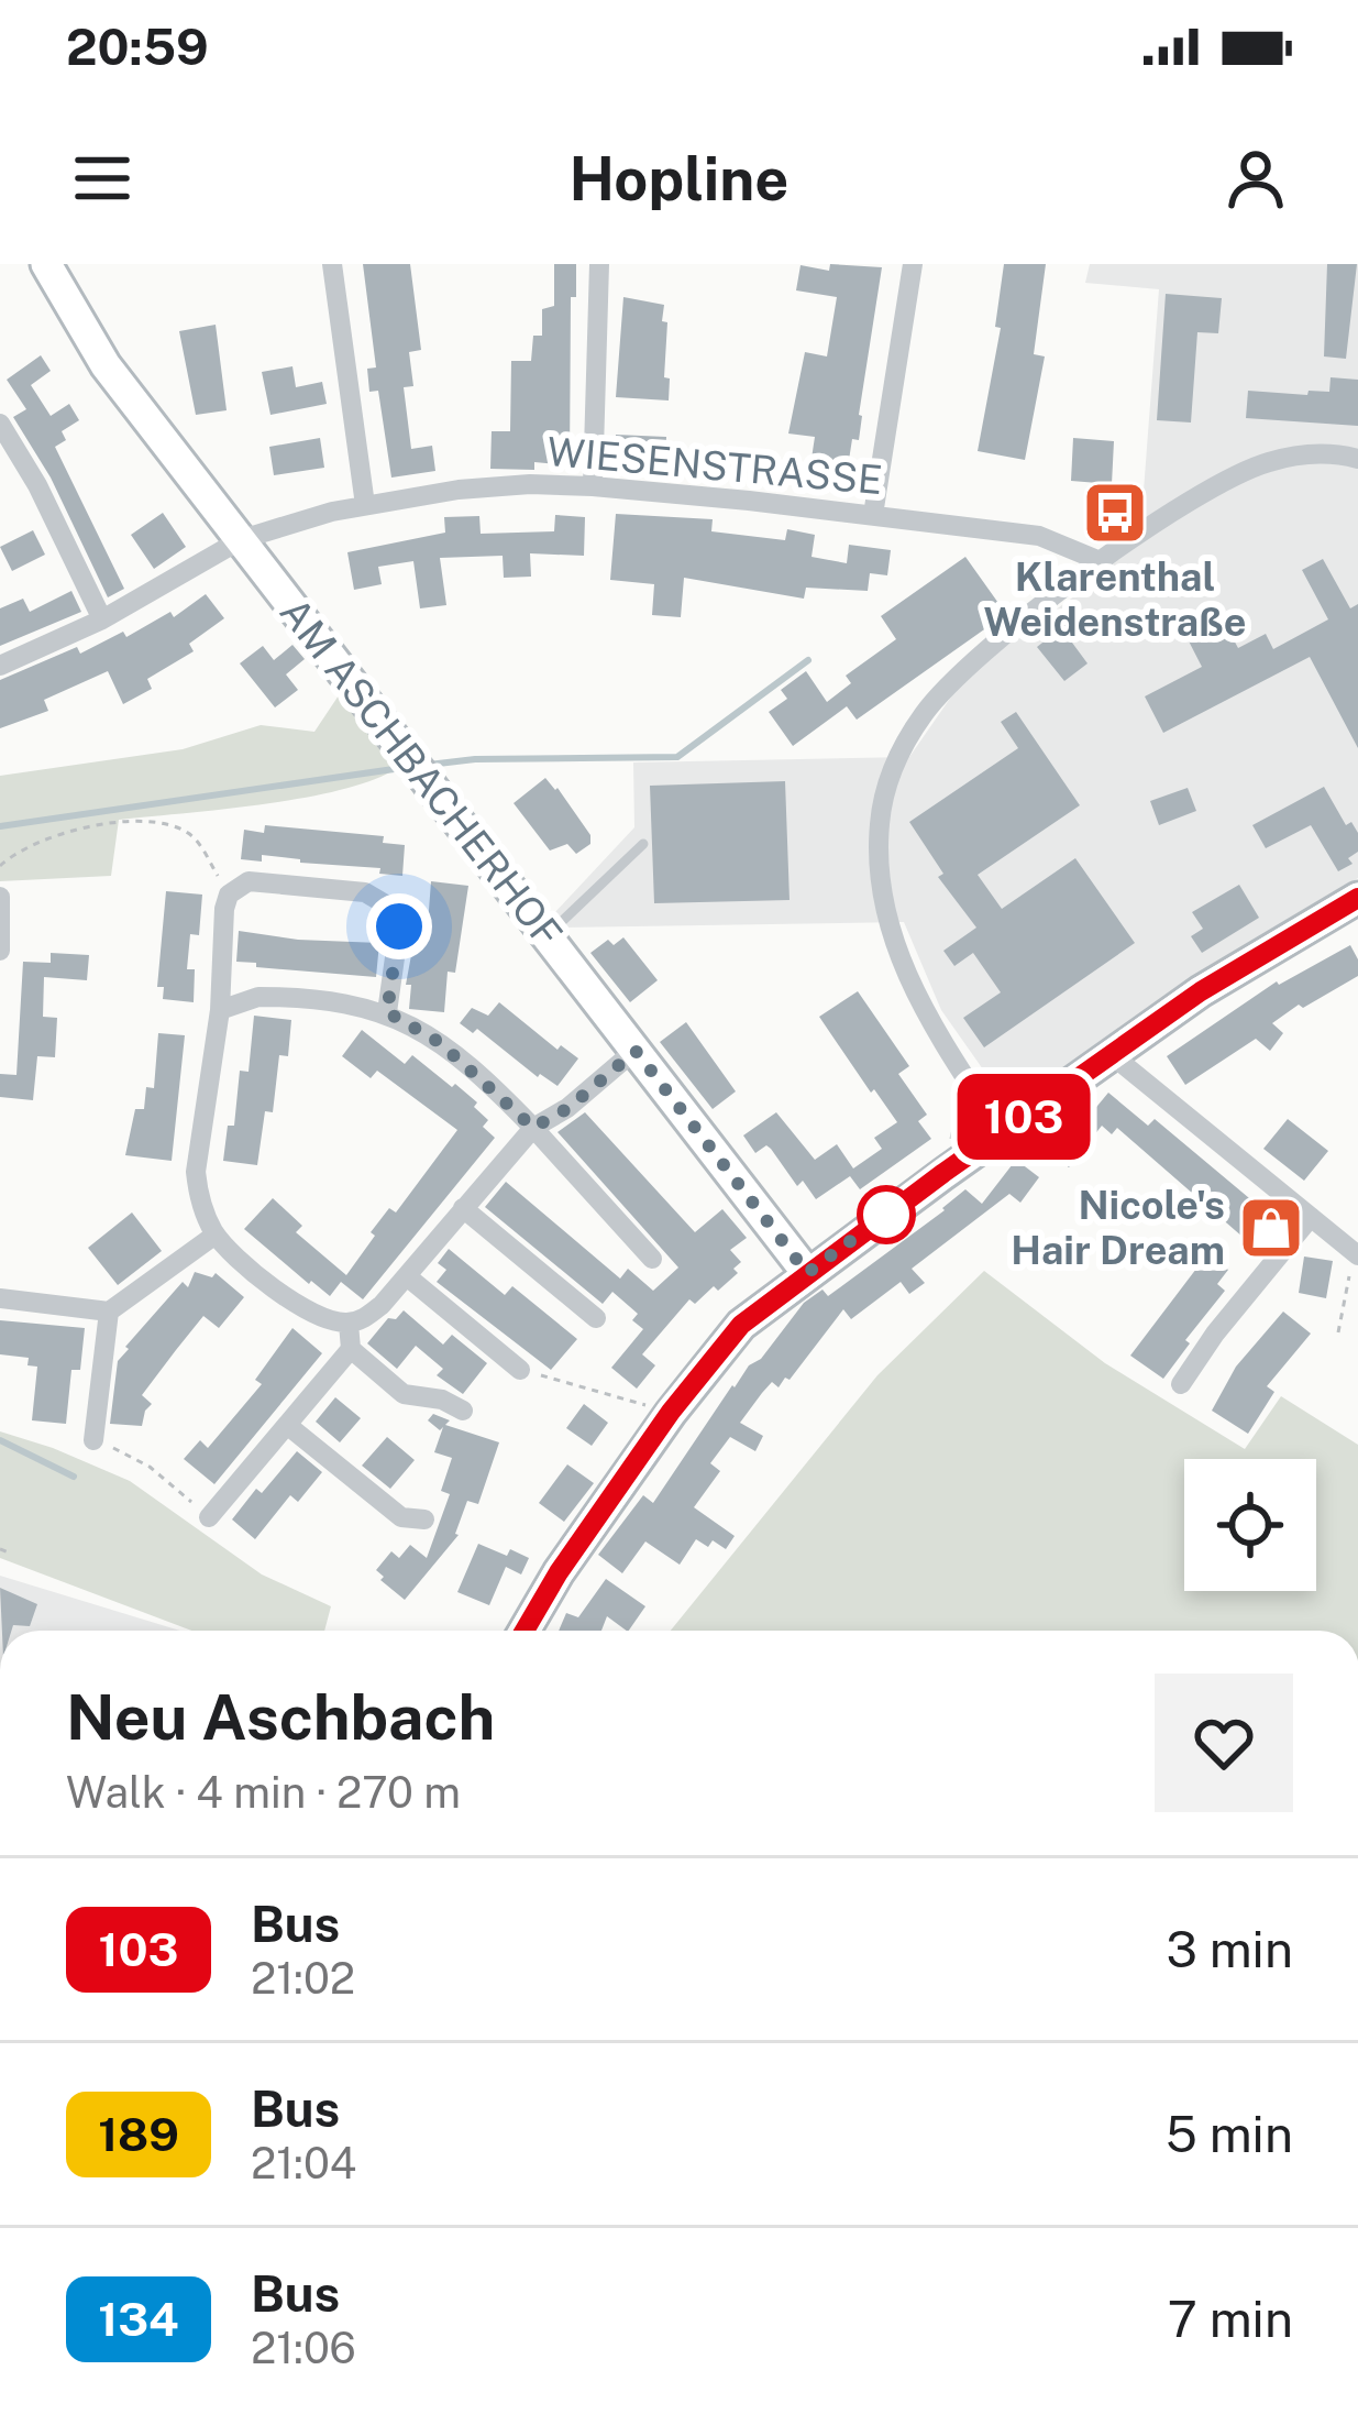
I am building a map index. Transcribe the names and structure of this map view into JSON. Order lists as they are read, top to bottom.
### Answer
{
  "streets": {
    "street": ["WIESENSTRASSE", "AM ASCHBACHERHOF"]
  },
  "crossings": [
    ["WIESENSTRASSE", "AM ASCHBACHERHOF"]
  ],
  "places": {
    "bus stop": ["Klarenthal Weidenstraße"],
    "shop": ["Nicole's Hair Dream"]
  },
  "lines": ["bus line 103"],
  "page": {
    "status": "20:59",
    "header": "Hopline",
    "on_map": "103",
    "heading": ["Neu Aschbach", "Walk · 4 min · 270 m"],
    "list": [
      {
        "mark": "103",
        "name": "Bus",
        "note": "21:02",
        "value": "3 min"
      },
      {
        "mark": "189",
        "name": "Bus",
        "note": "21:04",
        "value": "5 min"
      },
      {
        "mark": "134",
        "name": "Bus",
        "note": "21:06",
        "value": "7 min"
      }
    ]
  }
}
